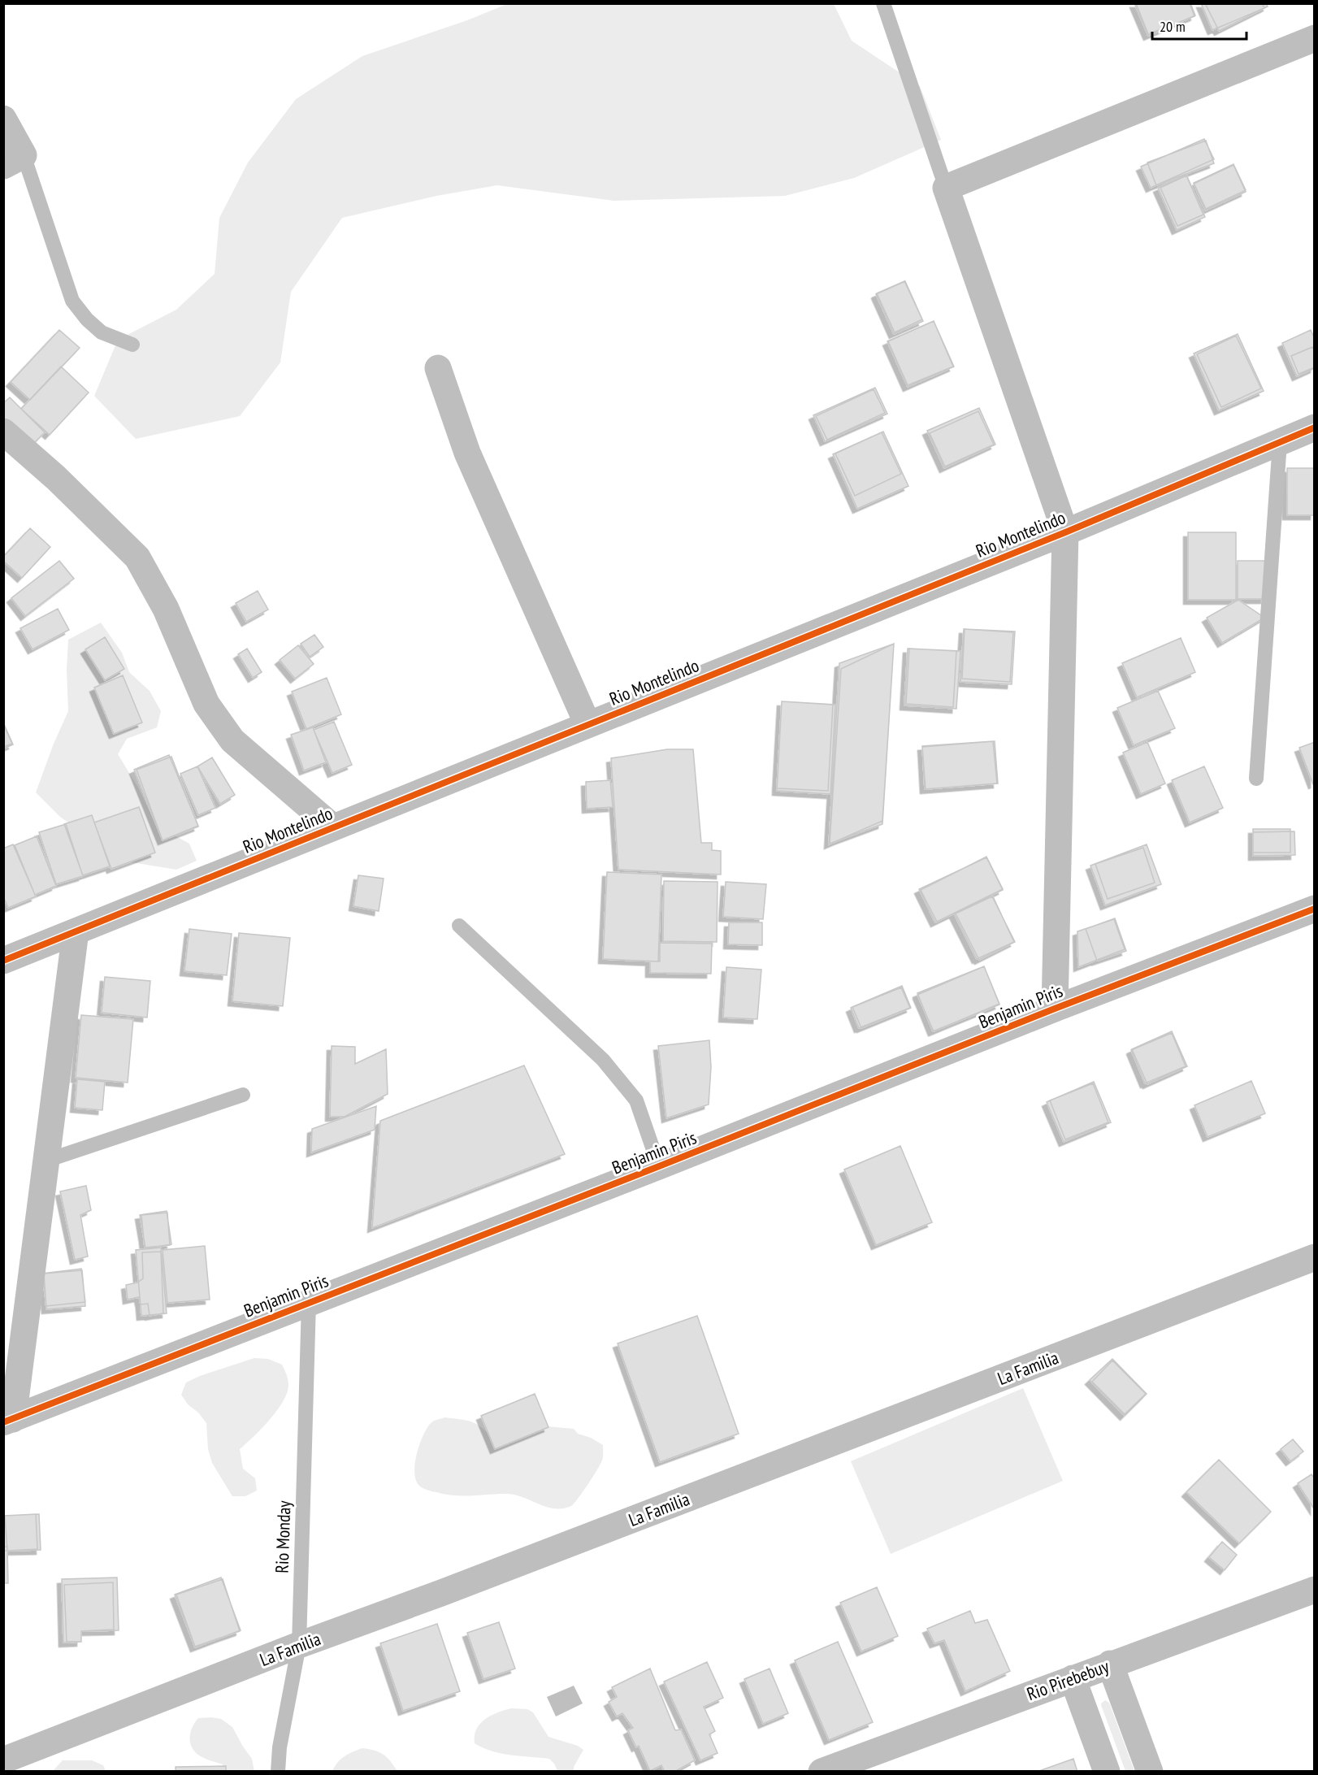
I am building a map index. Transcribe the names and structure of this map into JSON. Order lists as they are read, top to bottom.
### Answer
{
  "streets": {
    "street": [
      "Rio Montelindo",
      "Benjamin Piris",
      "La Familia",
      "Rio Pirebebuy"
    ],
    "lane": ["Rio Monday"]
  },
  "crossings": [
    ["Benjamin Piris", "Rio Monday"],
    ["La Familia", "Rio Monday"]
  ],
  "scale_bar": "20 m"
}
